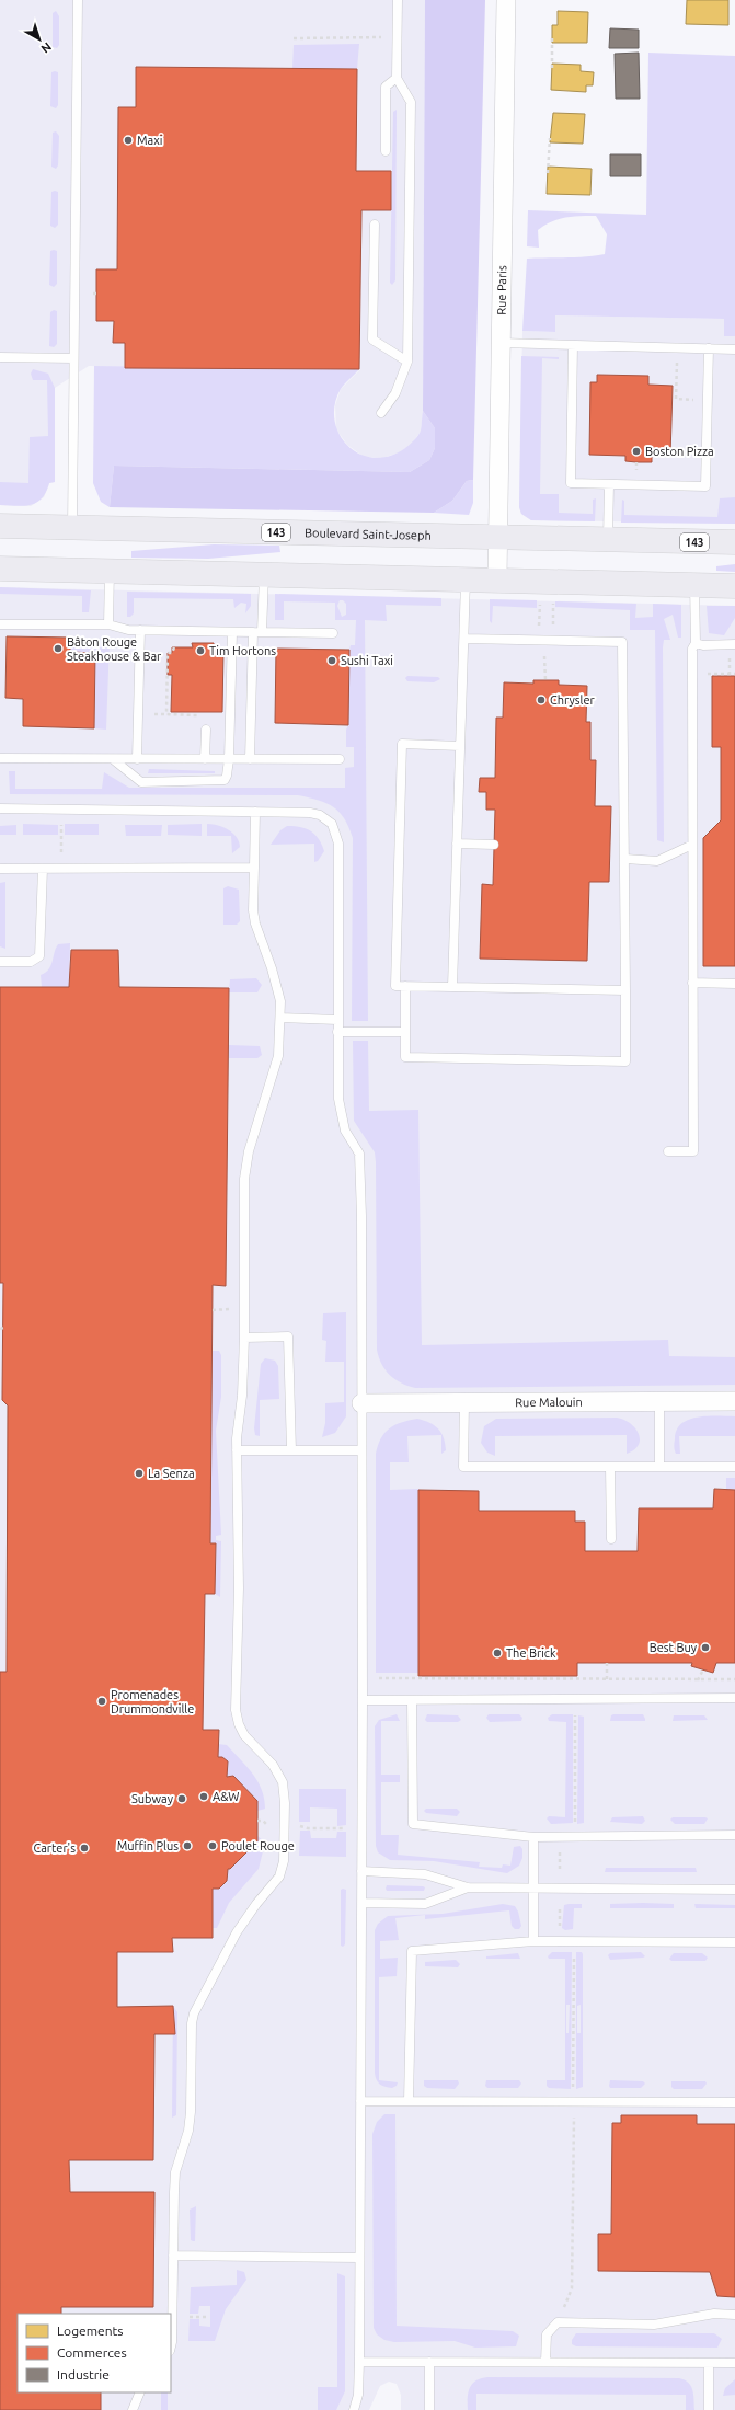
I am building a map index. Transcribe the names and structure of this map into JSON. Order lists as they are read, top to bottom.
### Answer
{
  "streets": {
    "main road": ["143", "Boulevard Saint-Joseph"],
    "street": ["Rue Paris", "Rue Malouin"]
  },
  "crossings": [
    ["Rue Paris", "Boulevard Saint-Joseph"]
  ],
  "places": [
    "Maxi",
    "Boston Pizza",
    "Bâton Rouge Steakhouse & Bar",
    "Tim Hortons",
    "Sushi Taxi",
    "Chrysler",
    "La Senza",
    "Best Buy",
    "The Brick",
    "Promenades Drummondville",
    "A&W",
    "Subway",
    "Muffin Plus",
    "Poulet Rouge",
    "Carter's"
  ],
  "legend": ["Logements", "Commerces", "Industrie"],
  "north": "bottom right"
}
